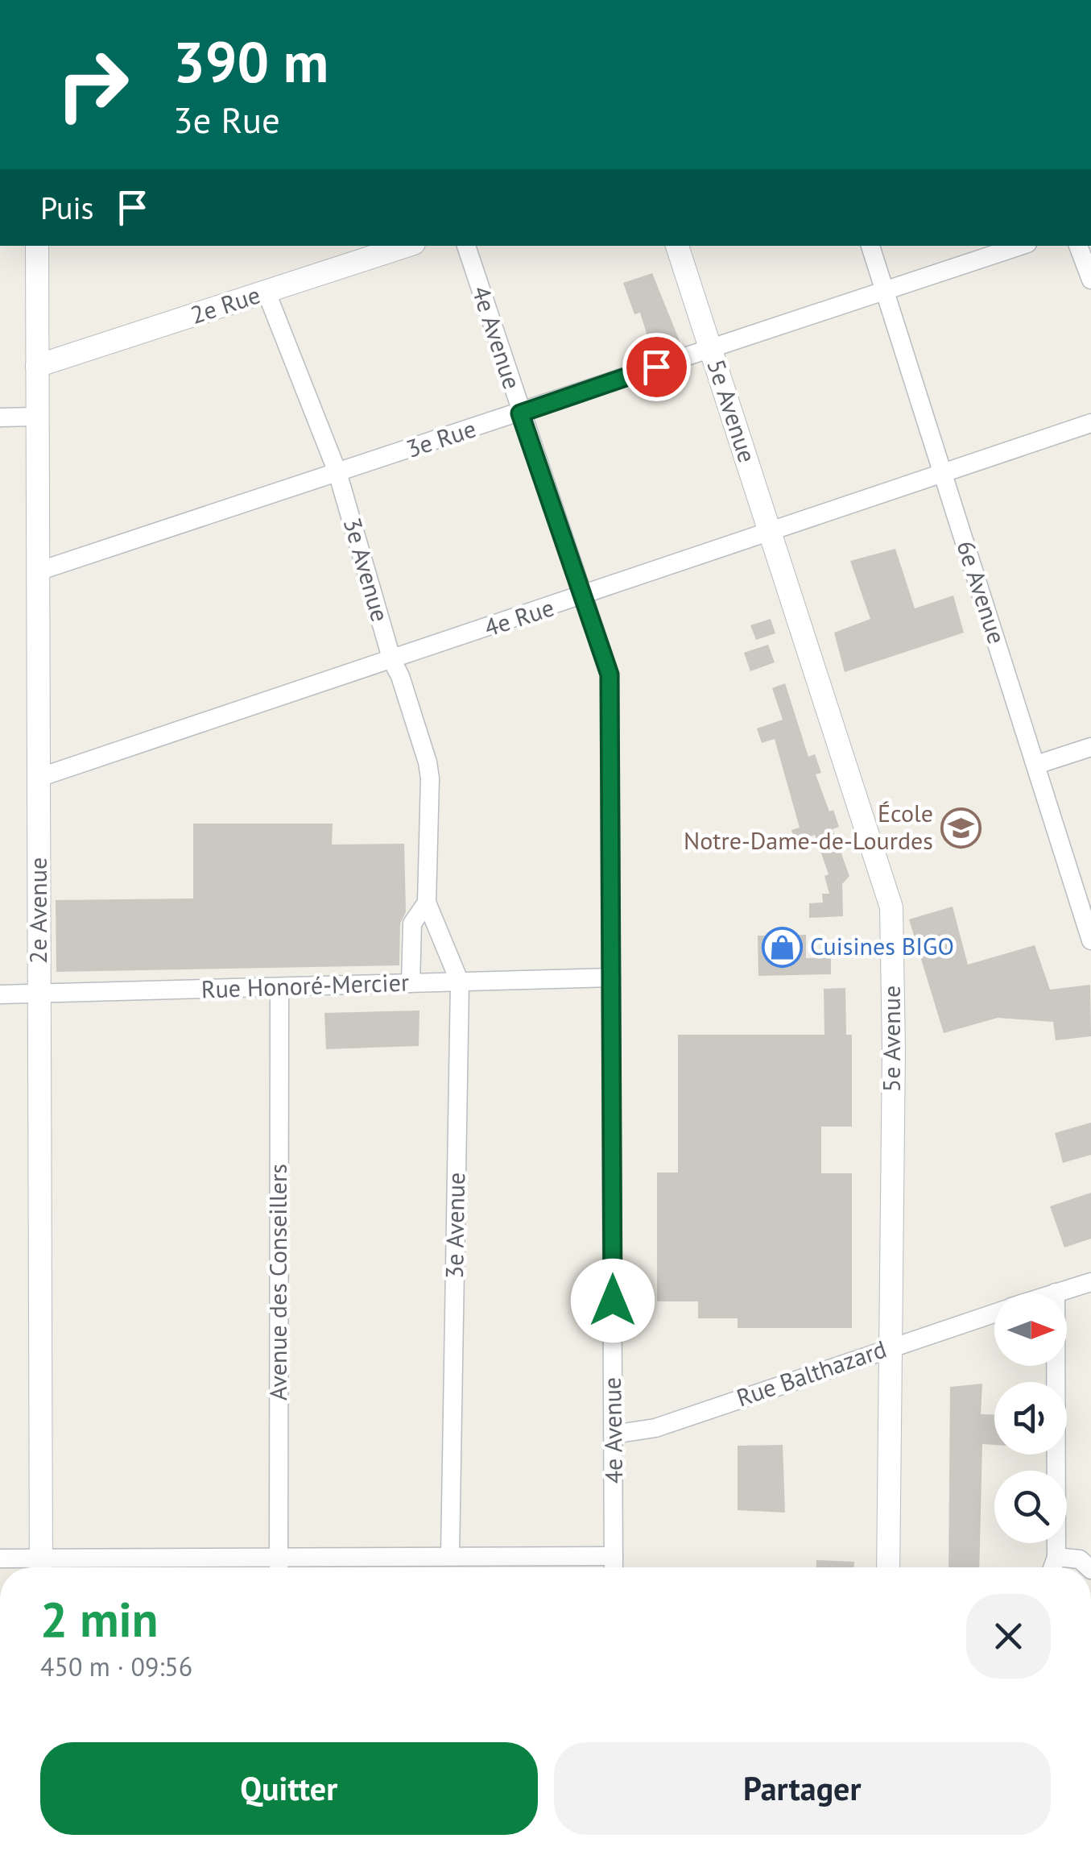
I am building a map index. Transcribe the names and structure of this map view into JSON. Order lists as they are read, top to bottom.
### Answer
{
  "streets": {
    "street": [
      "2e Rue",
      "4e Avenue",
      "5e Avenue",
      "3e Rue",
      "3e Avenue",
      "6e Avenue",
      "4e Rue",
      "2e Avenue",
      "Rue Honoré-Mercier",
      "Avenue des Conseillers",
      "Rue Balthazard"
    ]
  },
  "crossings": [
    ["2e Rue", "3e Avenue"],
    ["2e Rue", "2e Avenue"],
    ["4e Avenue", "3e Rue"],
    ["4e Avenue", "4e Rue"],
    ["4e Avenue", "Rue Honoré-Mercier"],
    ["4e Avenue", "Rue Balthazard"],
    ["5e Avenue", "3e Rue"],
    ["5e Avenue", "4e Rue"],
    ["5e Avenue", "Rue Balthazard"],
    ["3e Rue", "3e Avenue"],
    ["3e Rue", "6e Avenue"],
    ["3e Rue", "2e Avenue"],
    ["3e Avenue", "4e Rue"],
    ["3e Avenue", "Rue Honoré-Mercier"],
    ["6e Avenue", "4e Rue"],
    ["4e Rue", "2e Avenue"],
    ["2e Avenue", "Rue Honoré-Mercier"],
    ["Rue Honoré-Mercier", "Avenue des Conseillers"]
  ],
  "places": {
    "school or university": ["École Notre-Dame-de-Lourdes"],
    "shop": ["Cuisines BIGO"]
  },
  "north": "right",
  "page": {
    "turn": ["390 m", "3e Rue"],
    "then": "Puis",
    "heading": ["2 min", "450 m · 09:56"],
    "buttons": ["Quitter", "Partager"]
  }
}
